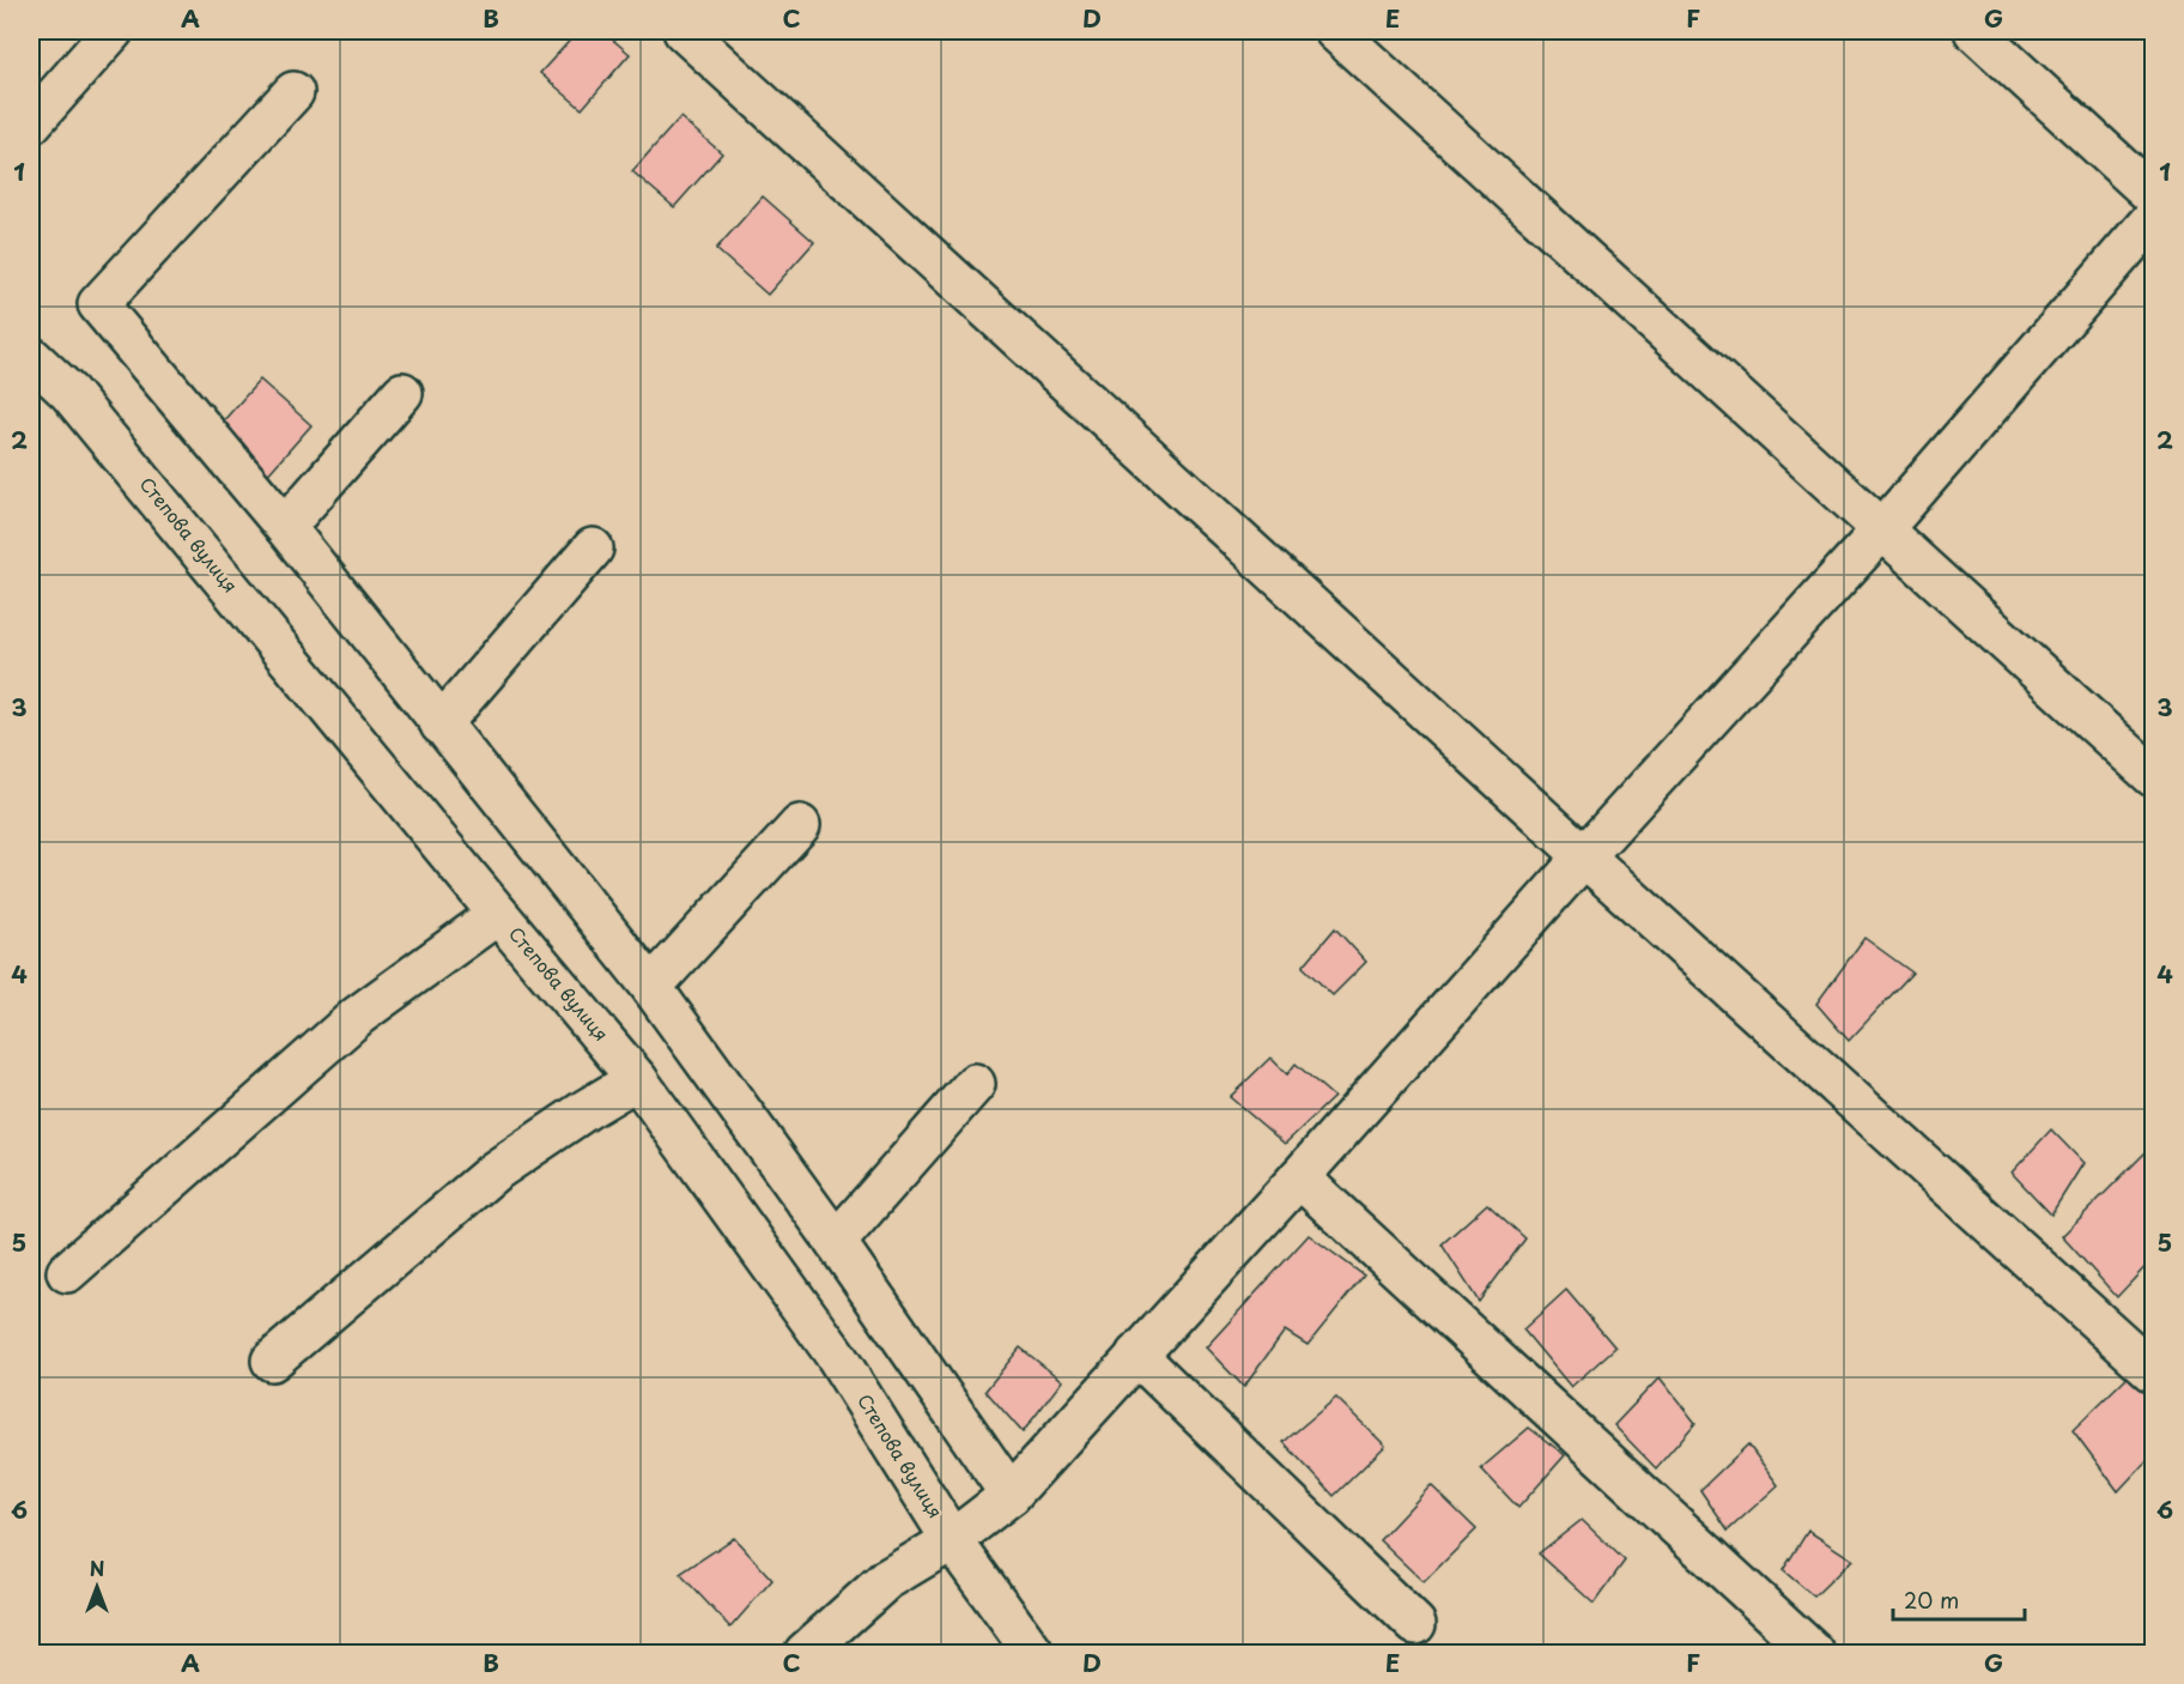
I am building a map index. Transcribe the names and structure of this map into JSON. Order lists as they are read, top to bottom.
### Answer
{
  "streets": {
    "street": ["Степова вулиця"]
  },
  "scale_bar": "20 m",
  "north": "top",
  "grid": {
    "columns": [
      "A",
      "B",
      "C",
      "D",
      "E",
      "F",
      "G"
    ],
    "rows": [
      "1",
      "2",
      "3",
      "4",
      "5",
      "6"
    ]
  }
}
